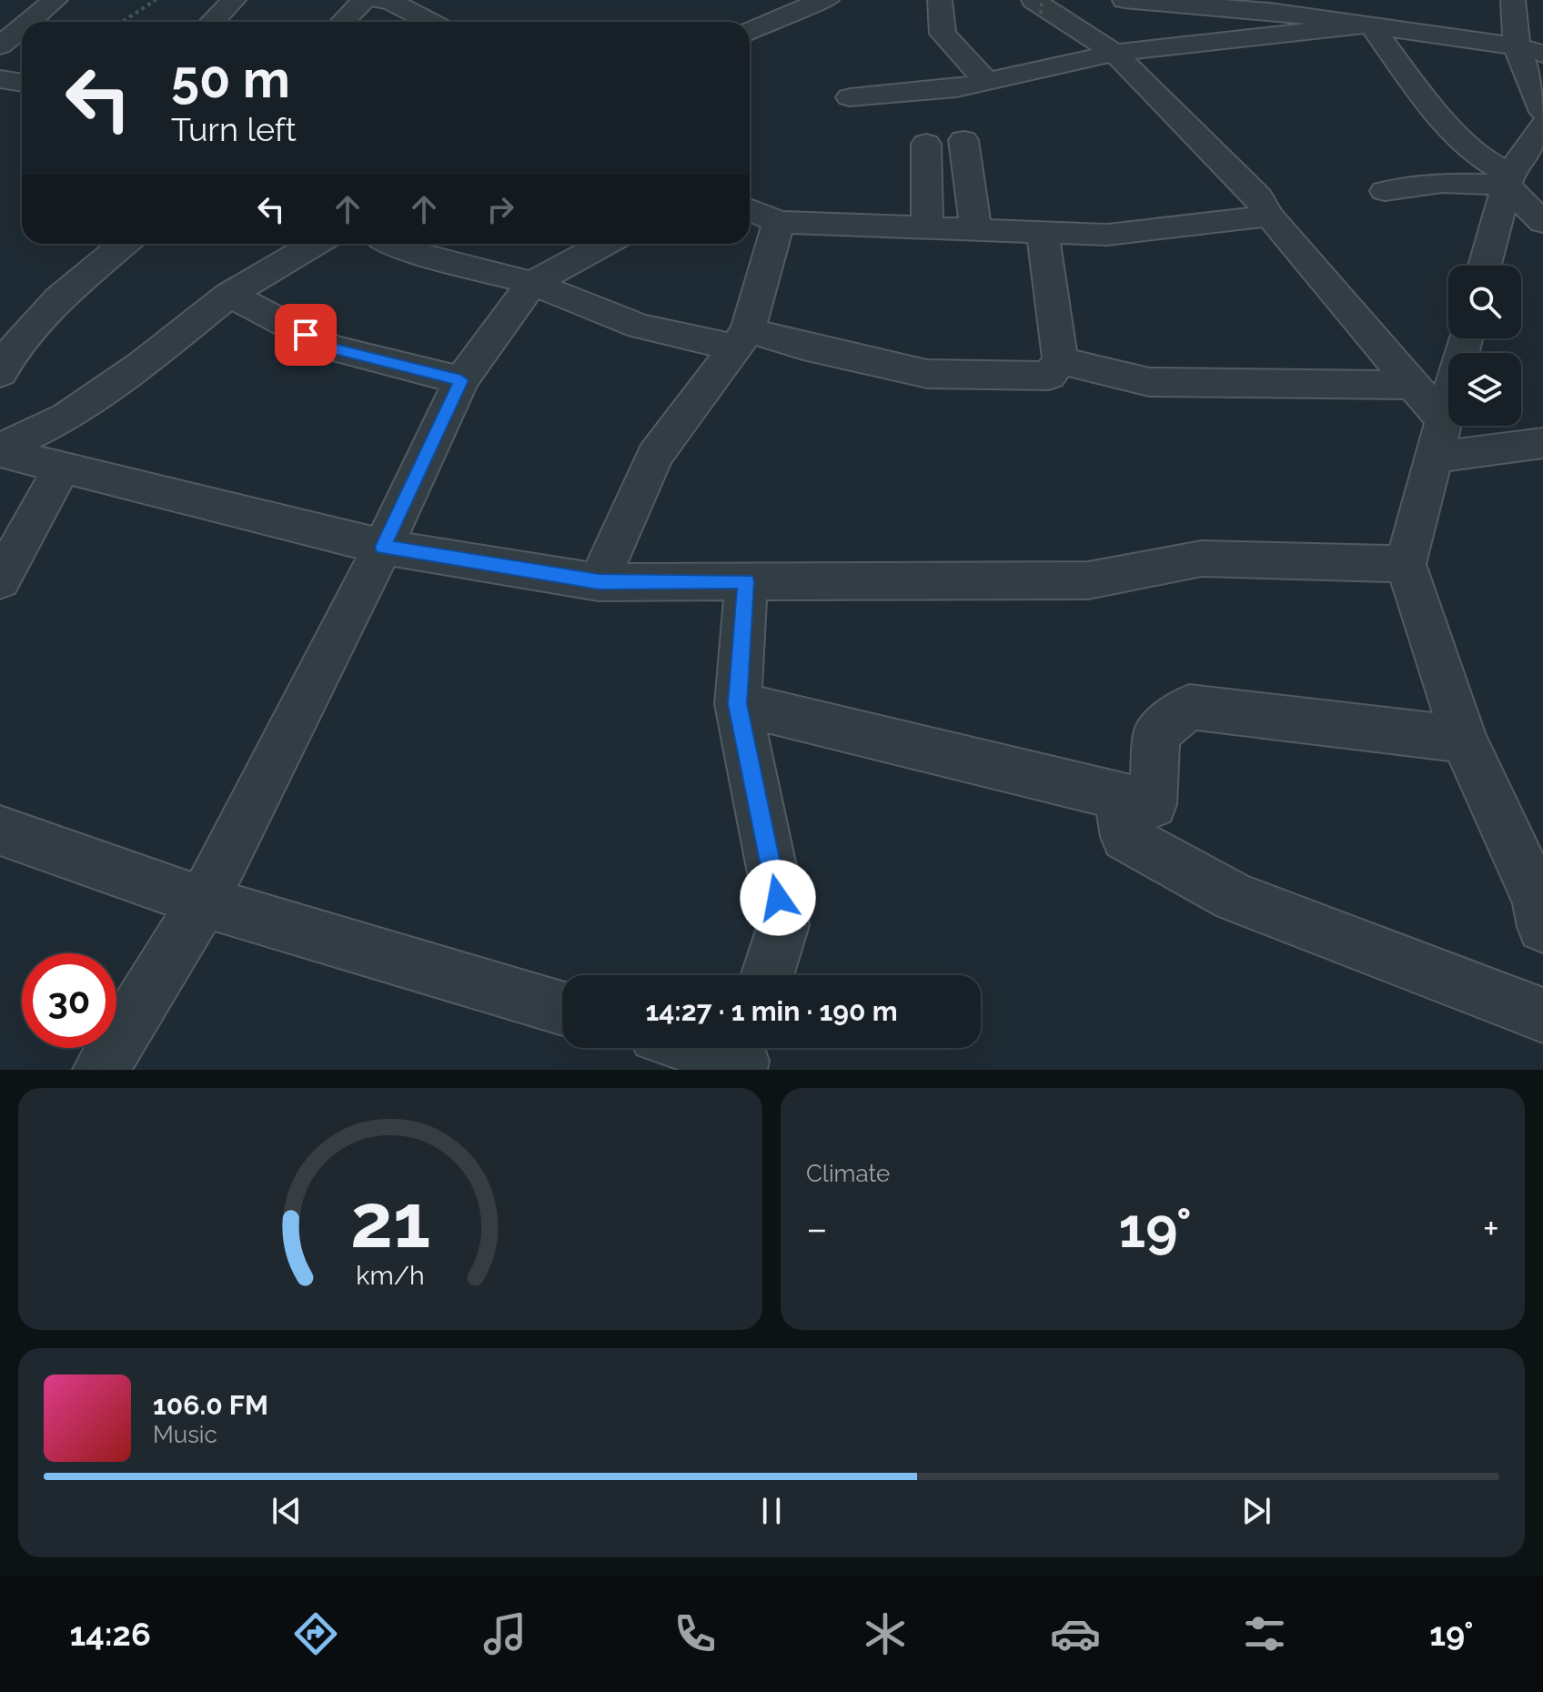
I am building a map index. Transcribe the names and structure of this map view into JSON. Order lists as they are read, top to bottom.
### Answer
{
  "page": {
    "turn": ["50 m", "Turn left"],
    "limit": "30",
    "trip": "14:27 · 1 min · 190 m",
    "tile": "Climate",
    "heat": ["−", "19°", "+"],
    "song": ["106.0 FM", "Music"],
    "tabs": ["14:26", "19°"],
    "gauge": ["21", "km/h"]
  }
}
